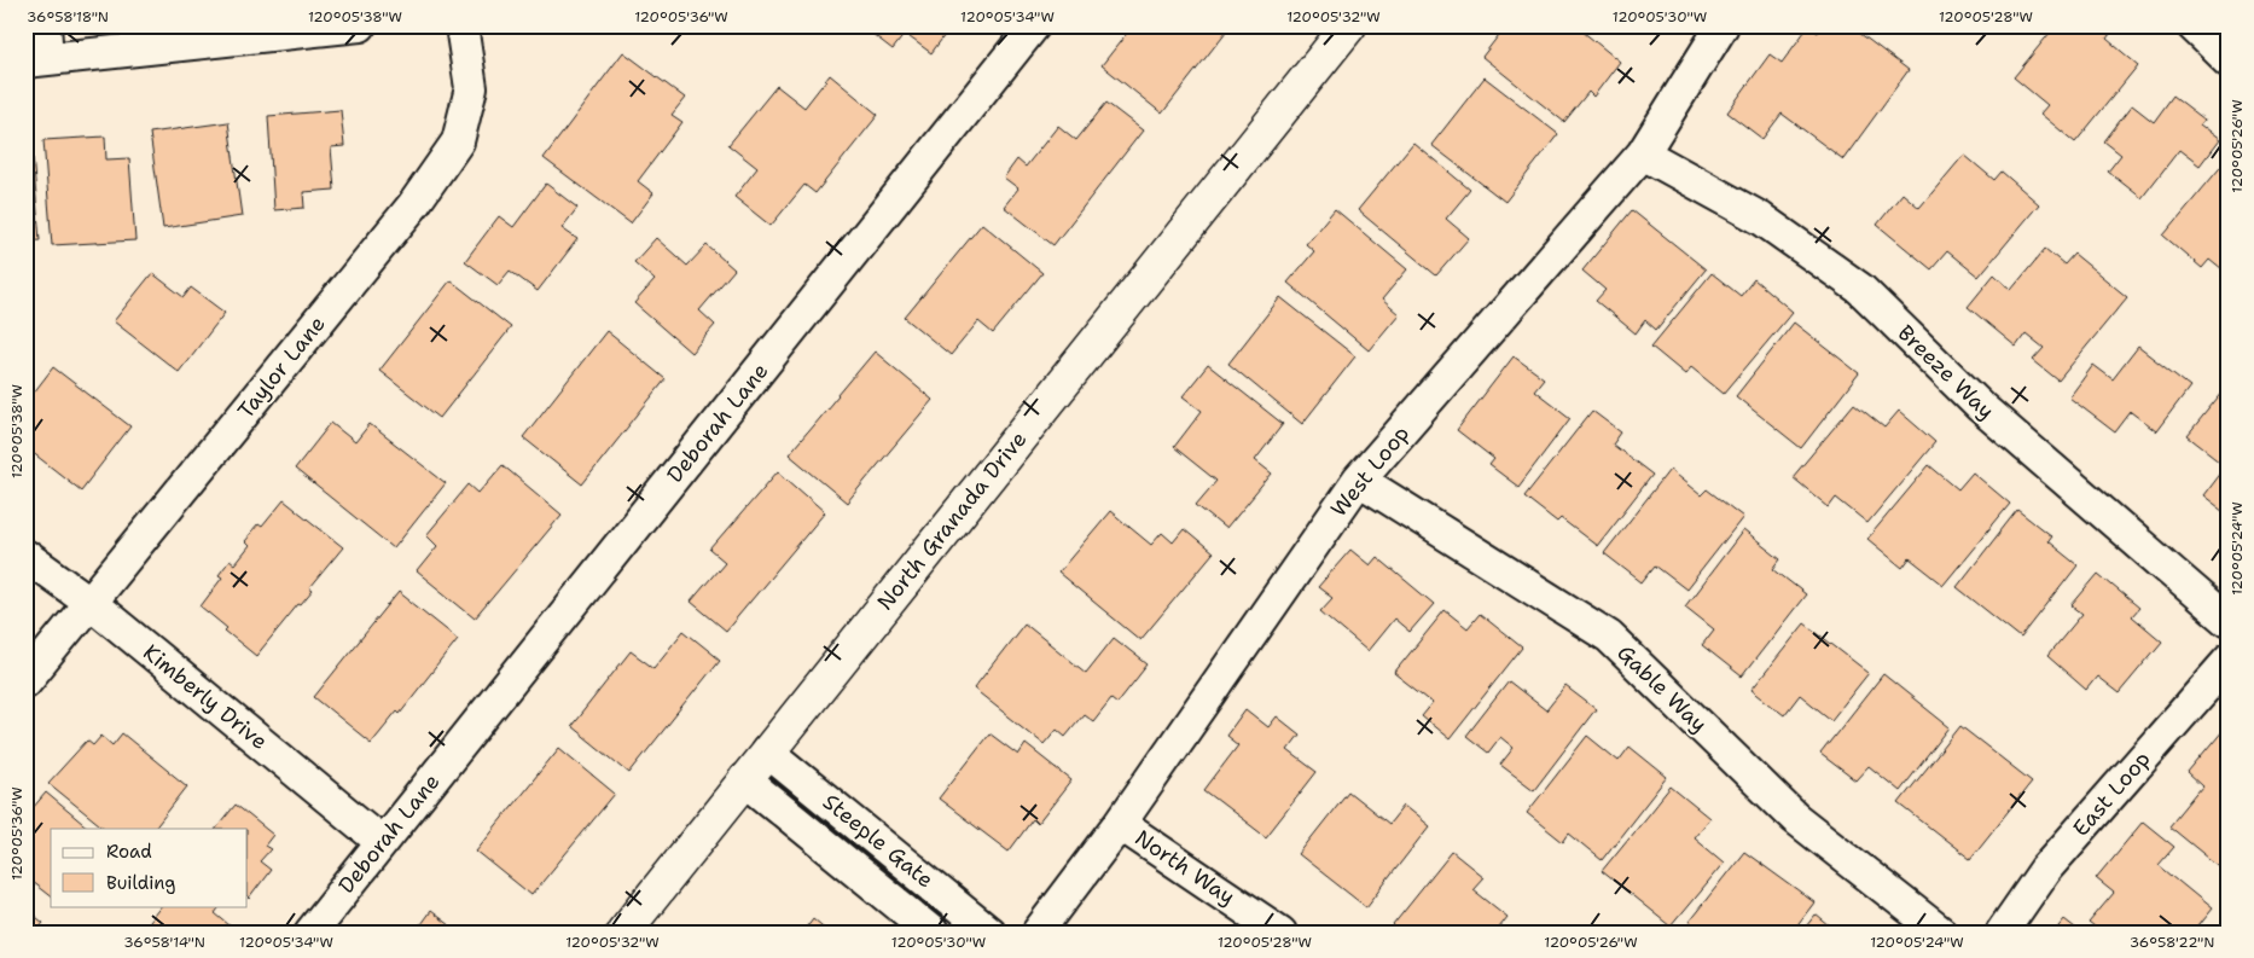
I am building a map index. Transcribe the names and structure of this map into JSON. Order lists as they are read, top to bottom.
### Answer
{
  "streets": {
    "street": [
      "Taylor Lane",
      "Breeze Way",
      "Deborah Lane",
      "West Loop",
      "North Granada Drive",
      "Gable Way",
      "Kimberly Drive",
      "East Loop",
      "Steeple Gate",
      "North Way"
    ]
  },
  "crossings": [
    ["Taylor Lane", "Kimberly Drive"],
    ["Breeze Way", "West Loop"],
    ["Deborah Lane", "Kimberly Drive"],
    ["West Loop", "Gable Way"],
    ["West Loop", "North Way"],
    ["North Granada Drive", "Steeple Gate"]
  ],
  "legend": ["Road", "Building"],
  "coordinates": [
    "36°58'18\"N",
    "120°05'38\"W",
    "120°05'36\"W",
    "120°05'34\"W",
    "120°05'32\"W",
    "120°05'30\"W",
    "120°05'28\"W",
    "120°05'26\"W",
    "120°05'24\"W",
    "36°58'14\"N",
    "36°58'22\"N"
  ]
}
